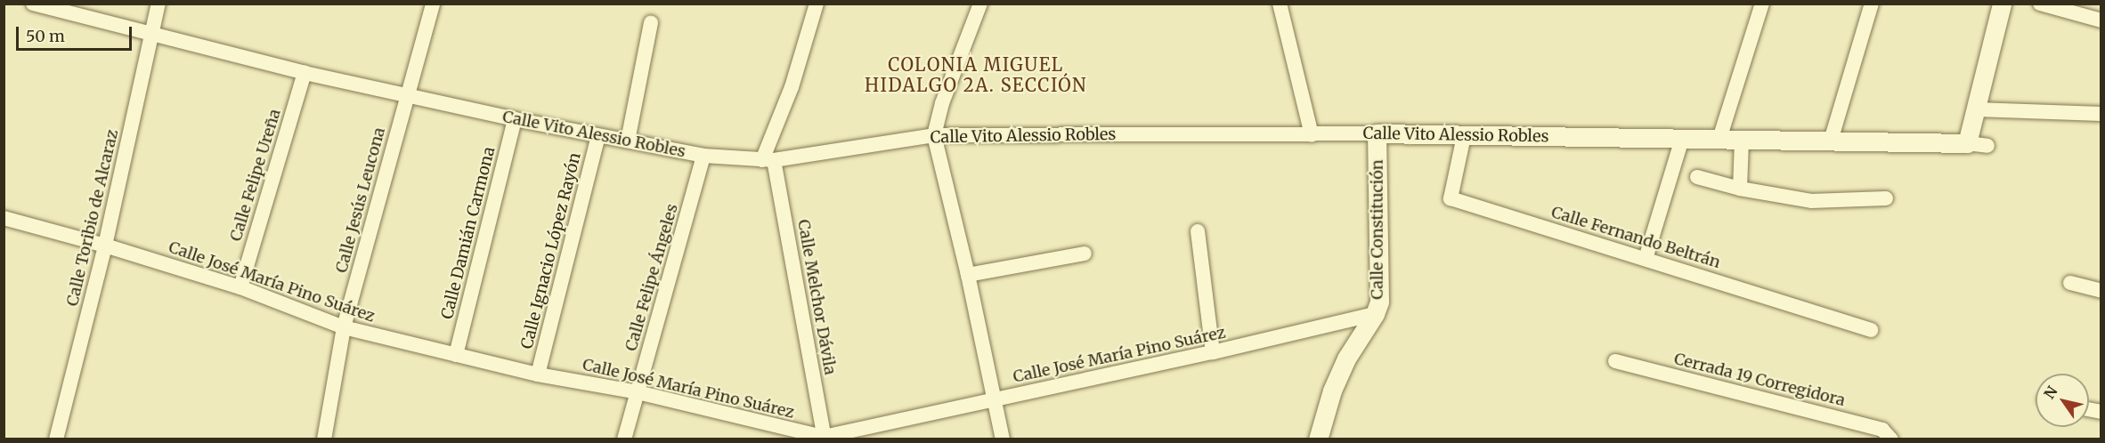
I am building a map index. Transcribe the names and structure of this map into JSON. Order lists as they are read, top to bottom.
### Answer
{
  "streets": {
    "street": [
      "Calle Vito Alessio Robles",
      "Calle Felipe Ureña",
      "Calle Jesús Leucona",
      "Calle Toribio de Alcaraz",
      "Calle Constitución",
      "Calle Damián Carmona",
      "Calle Fernando Beltrán",
      "Calle Ignacio López Rayón",
      "Calle Felipe Ángeles",
      "Calle José María Pino Suárez",
      "Calle Melchor Dávila",
      "Cerrada 19 Corregidora"
    ]
  },
  "crossings": [
    ["Calle Vito Alessio Robles", "Calle Felipe Ureña"],
    ["Calle Vito Alessio Robles", "Calle Jesús Leucona"],
    ["Calle Vito Alessio Robles", "Calle Toribio de Alcaraz"],
    ["Calle Vito Alessio Robles", "Calle Constitución"],
    ["Calle Vito Alessio Robles", "Calle Damián Carmona"],
    ["Calle Vito Alessio Robles", "Calle Fernando Beltrán"],
    ["Calle Vito Alessio Robles", "Calle Ignacio López Rayón"],
    ["Calle Vito Alessio Robles", "Calle Felipe Ángeles"],
    ["Calle Vito Alessio Robles", "Calle Melchor Dávila"],
    ["Calle Felipe Ureña", "Calle José María Pino Suárez"],
    ["Calle Jesús Leucona", "Calle José María Pino Suárez"],
    ["Calle Toribio de Alcaraz", "Calle José María Pino Suárez"],
    ["Calle Constitución", "Calle José María Pino Suárez"],
    ["Calle Damián Carmona", "Calle José María Pino Suárez"],
    ["Calle Ignacio López Rayón", "Calle José María Pino Suárez"],
    ["Calle Felipe Ángeles", "Calle José María Pino Suárez"],
    ["Calle José María Pino Suárez", "Calle Melchor Dávila"]
  ],
  "districts": ["COLONIA MIGUEL HIDALGO 2A. SECCIÓN"],
  "scale_bar": "50 m",
  "north": "top left"
}
